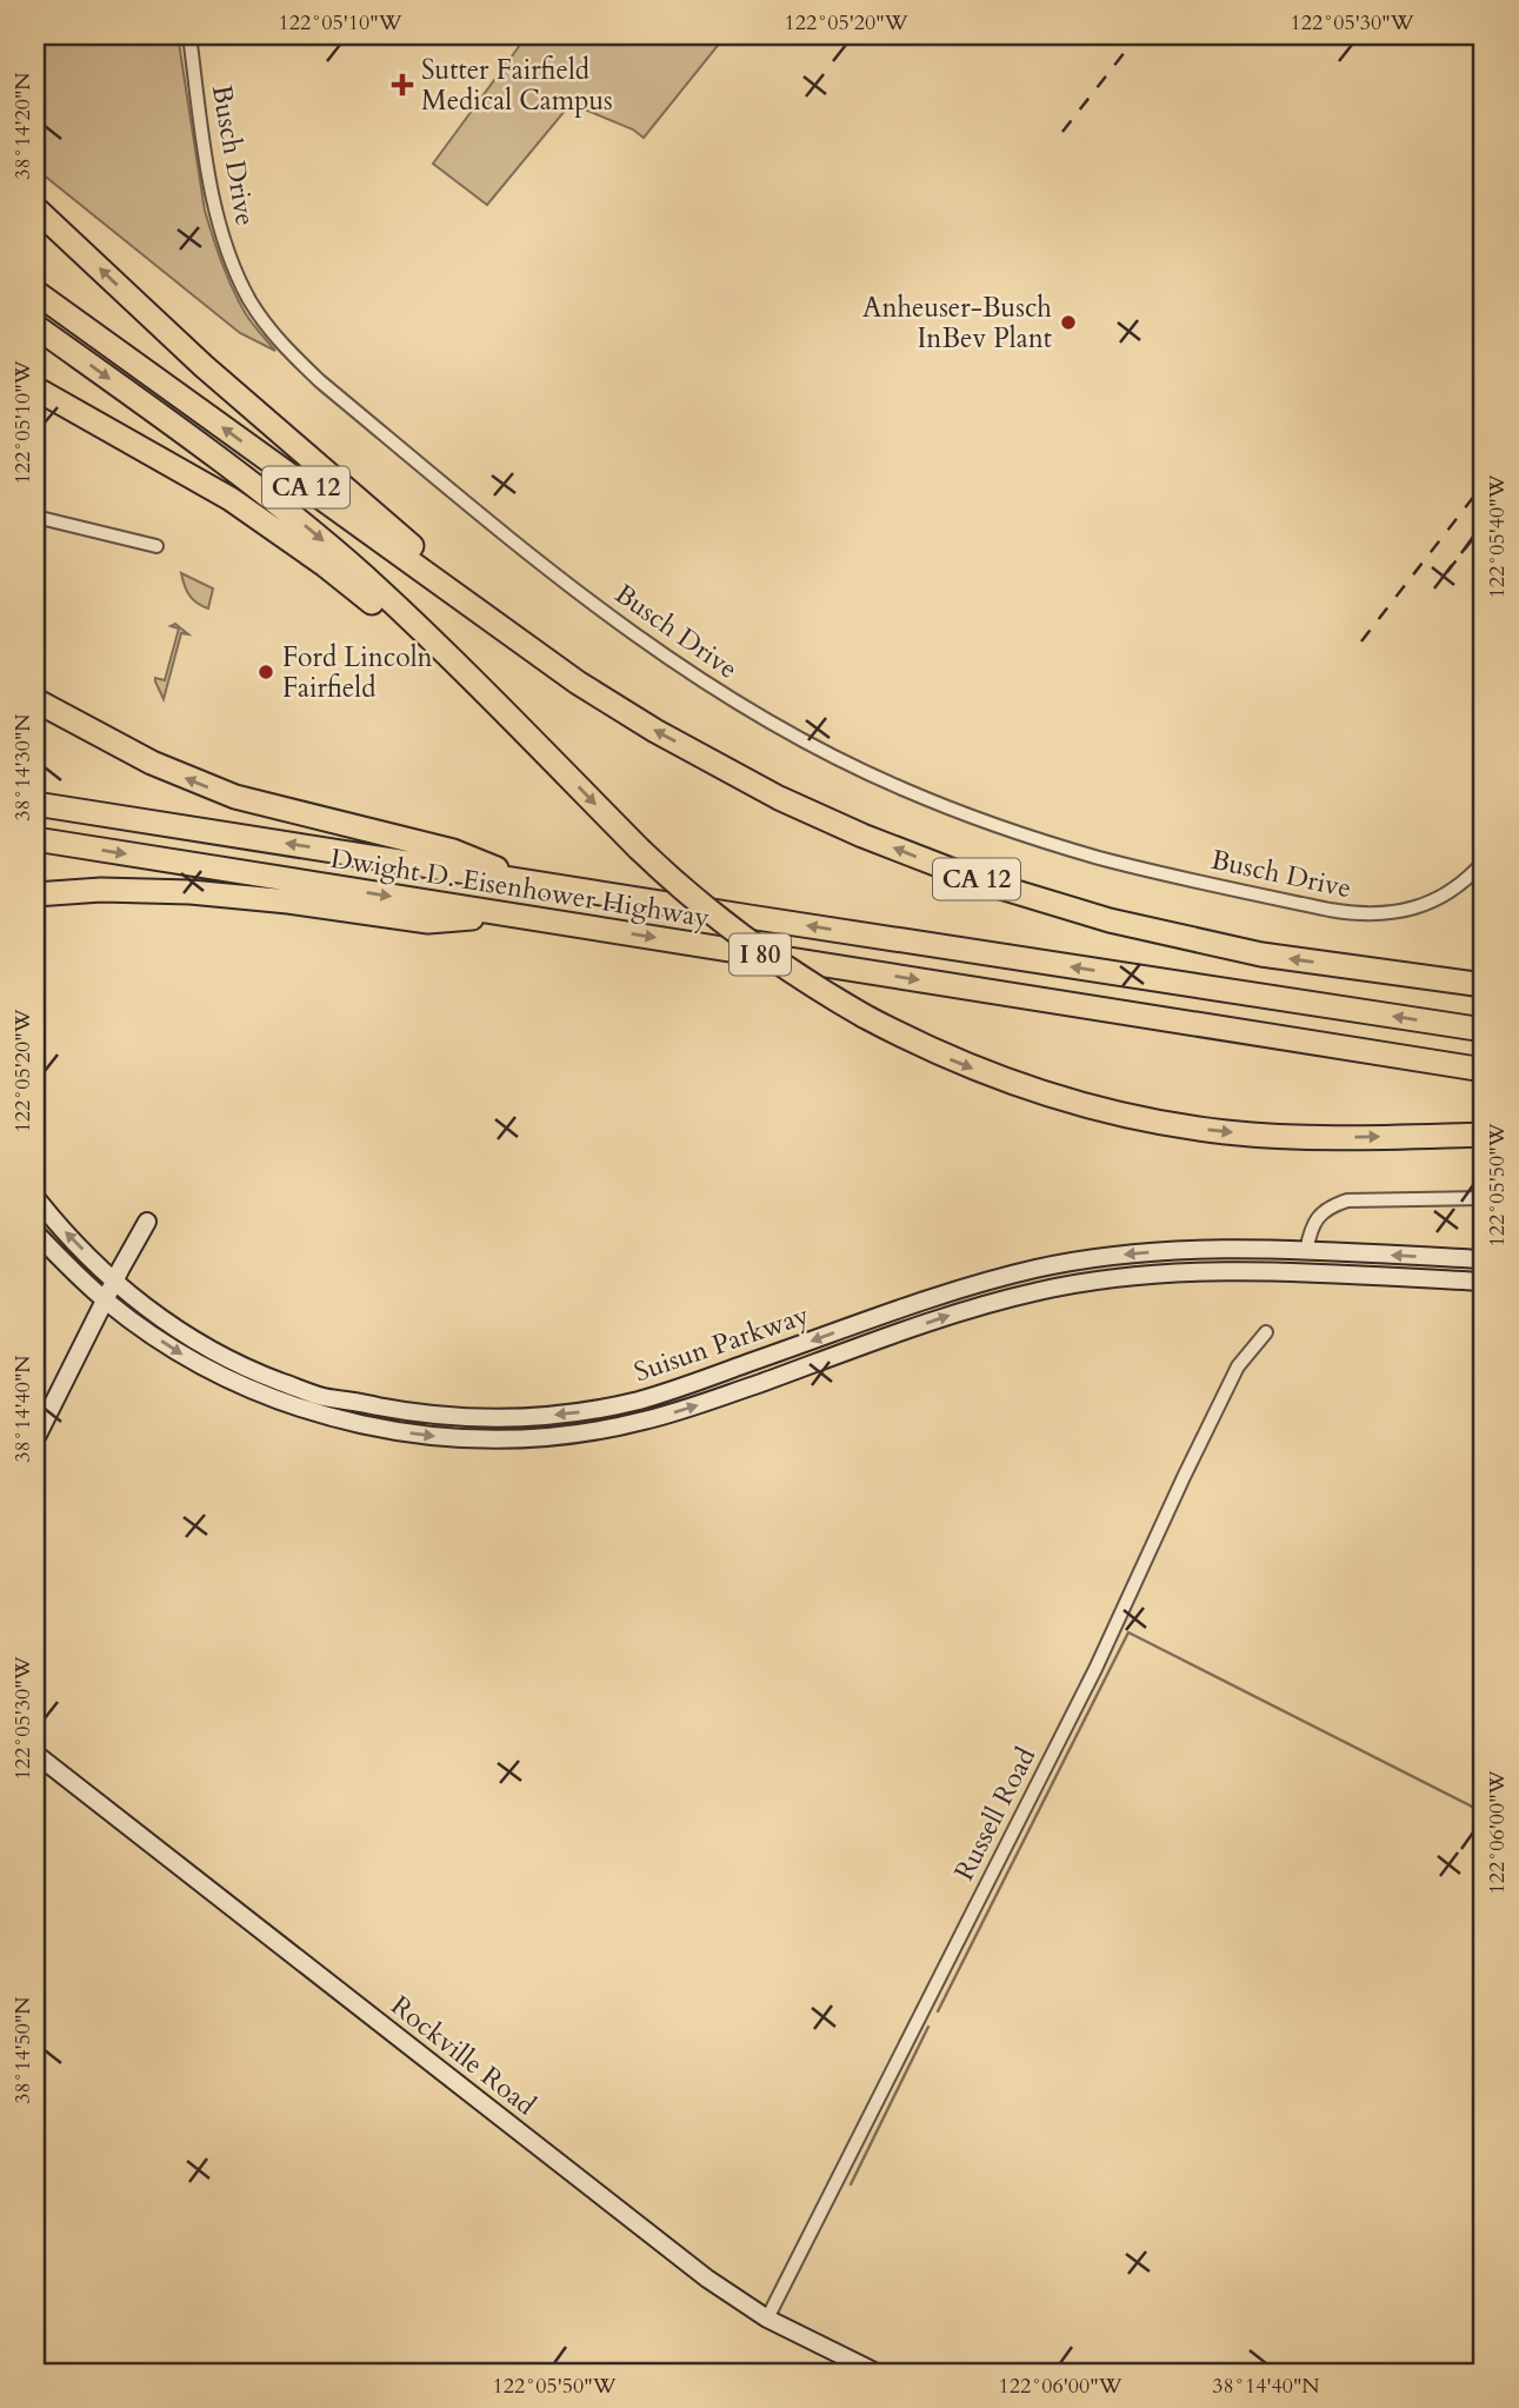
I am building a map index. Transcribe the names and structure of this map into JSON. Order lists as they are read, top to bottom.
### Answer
{
  "streets": {
    "highway": ["CA 12", "Dwight D. Eisenhower Highway", "I 80"],
    "main road": ["Suisun Parkway", "Rockville Road"],
    "street": ["Busch Drive", "Russell Road"]
  },
  "crossings": [
    ["Russell Road", "Rockville Road"]
  ],
  "places": {
    "health": ["Sutter Fairfield Medical Campus"],
    "other": ["Anheuser-Busch InBev Plant", "Ford Lincoln Fairfield"]
  },
  "coordinates": [
    "122°05'10\"W",
    "122°05'20\"W",
    "122°05'30\"W",
    "38°14'20\"N",
    "122°05'40\"W",
    "38°14'30\"N",
    "122°05'50\"W",
    "38°14'40\"N",
    "122°06'00\"W",
    "38°14'50\"N"
  ]
}
